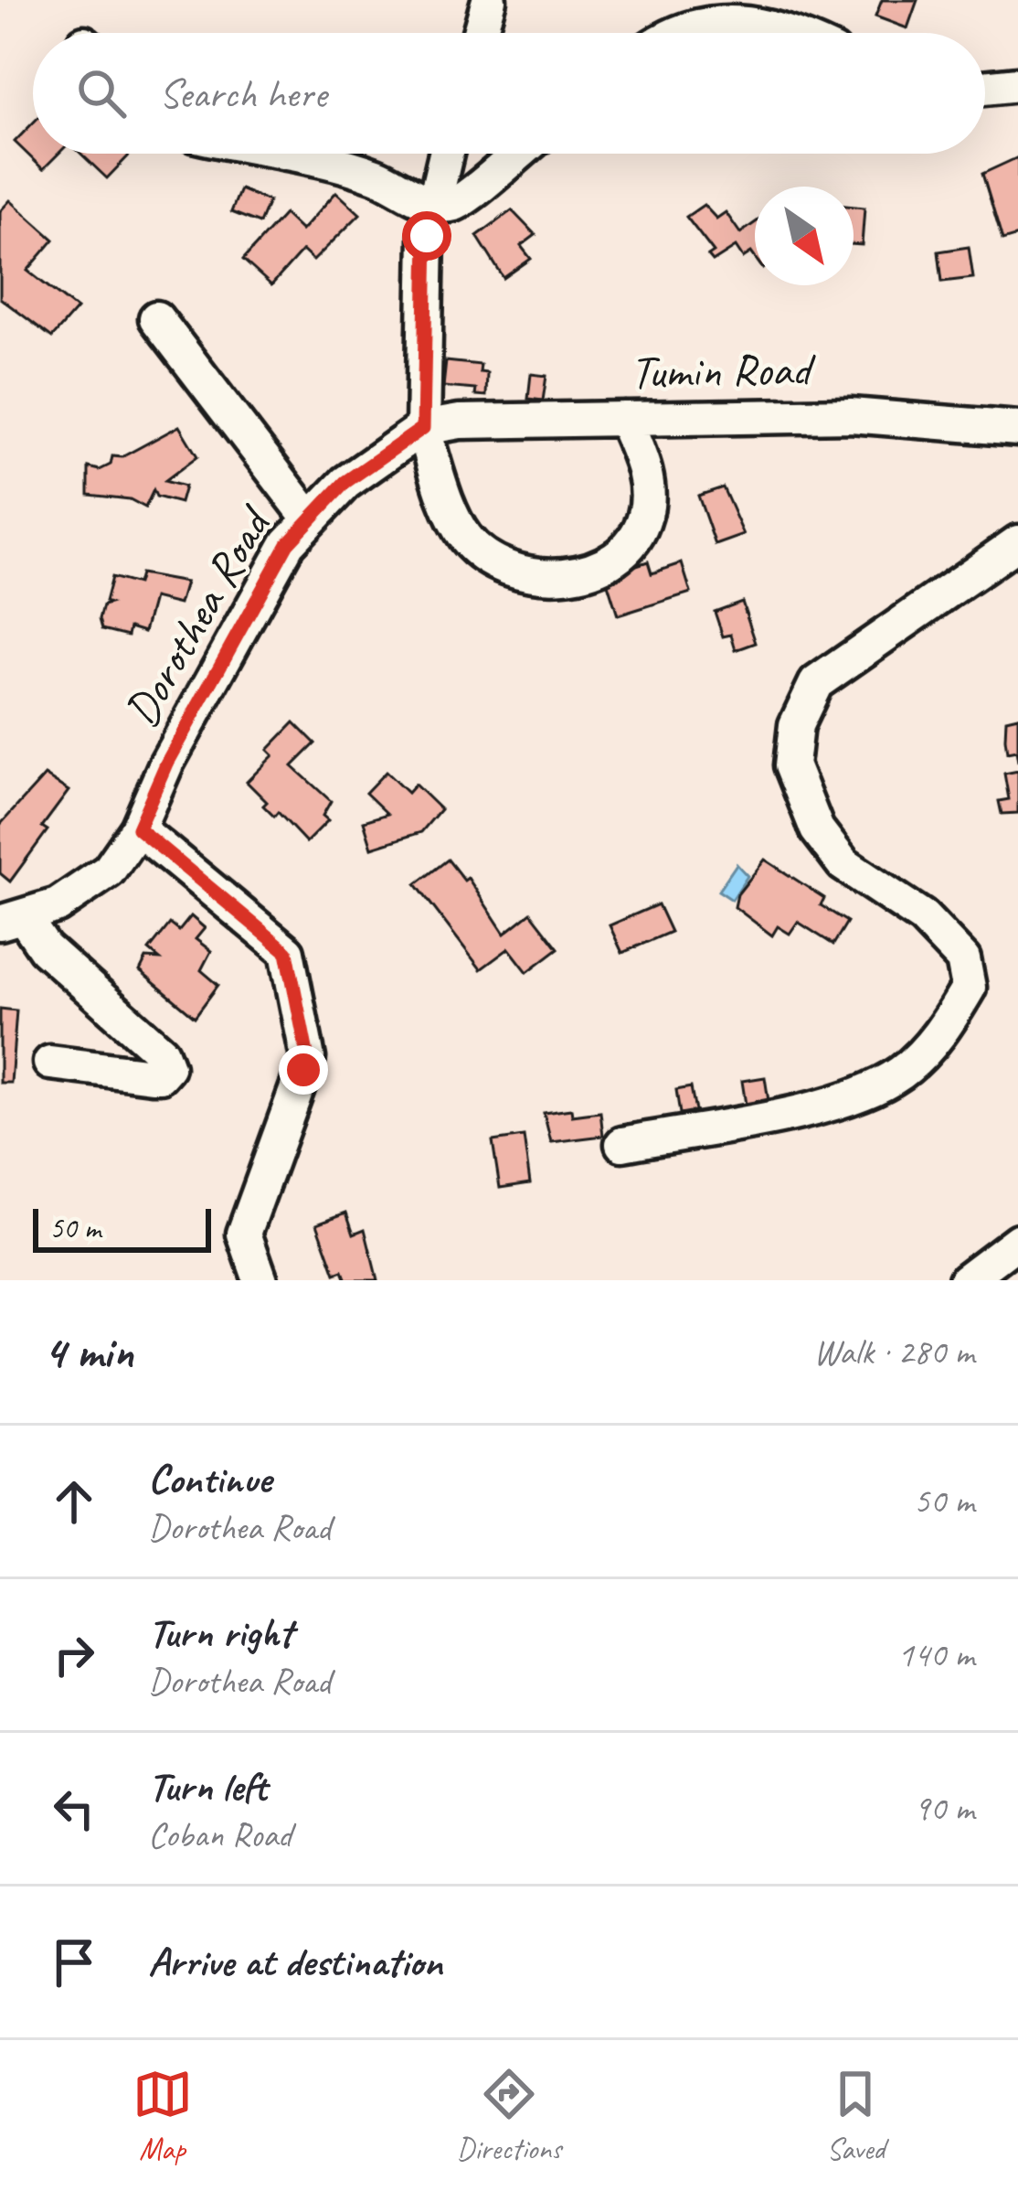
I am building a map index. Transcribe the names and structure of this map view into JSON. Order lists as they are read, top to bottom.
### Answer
{
  "streets": {
    "street": ["Tumin Road", "Dorothea Road"]
  },
  "crossings": [
    ["Tumin Road", "Dorothea Road"]
  ],
  "scale_bar": "50 m",
  "north": "bottom right",
  "page": {
    "search": "Search here",
    "scale": "50 m",
    "heading": ["4 min", "Walk · 280 m"],
    "list": [
      ["Continue", "Dorothea Road", "50 m"],
      ["Turn right", "Dorothea Road", "140 m"],
      ["Turn left", "Coban Road", "90 m"],
      "Arrive at destination"
    ],
    "nav": ["Map", "Directions", "Saved"]
  }
}
